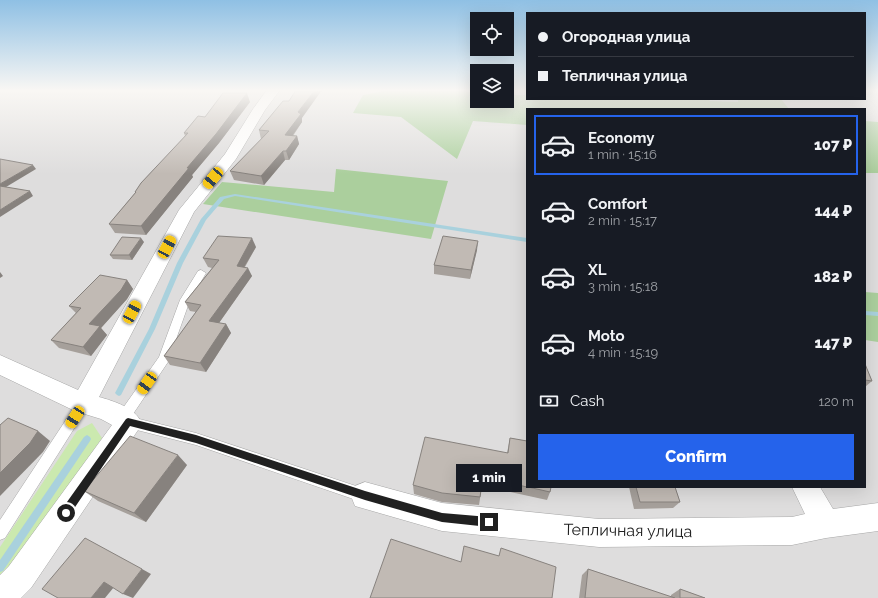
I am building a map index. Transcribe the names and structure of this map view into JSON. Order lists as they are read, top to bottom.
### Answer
{
  "streets": {
    "street": ["Тепличная улица"]
  },
  "page": {
    "banner": ["Огородная улица", "Тепличная улица"],
    "list": [
      {
        "name": "Economy",
        "note": "1 min · 15:16",
        "value": "107 ₽"
      },
      {
        "name": "Comfort",
        "note": "2 min · 15:17",
        "value": "144 ₽"
      },
      {
        "name": "XL",
        "note": "3 min · 15:18",
        "value": "182 ₽"
      },
      {
        "name": "Moto",
        "note": "4 min · 15:19",
        "value": "147 ₽"
      }
    ],
    "pay": ["Cash", "120 m"],
    "buttons": "Confirm",
    "bubble": "1 min"
  }
}
